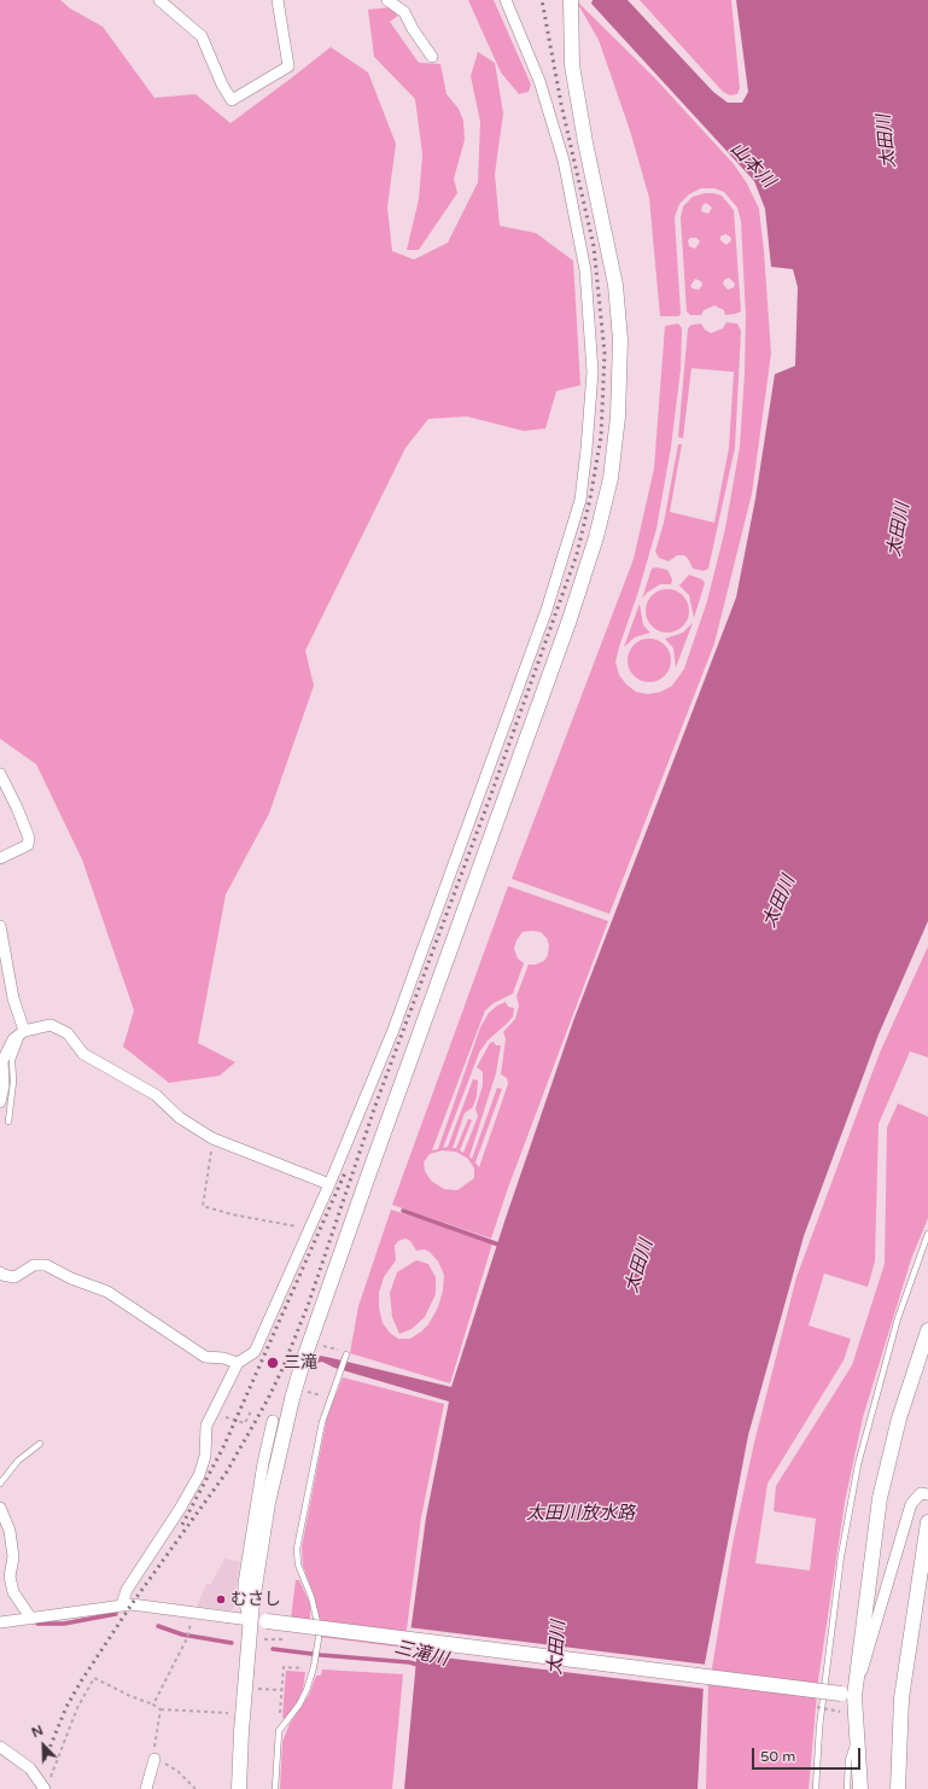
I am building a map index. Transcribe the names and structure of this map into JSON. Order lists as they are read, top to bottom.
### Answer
{
  "water": [
    "太田川",
    "山本川",
    "太田川放水路",
    "三滝川"
  ],
  "places": ["三滝", "むさし"],
  "scale_bar": "50 m",
  "north": "top left"
}
